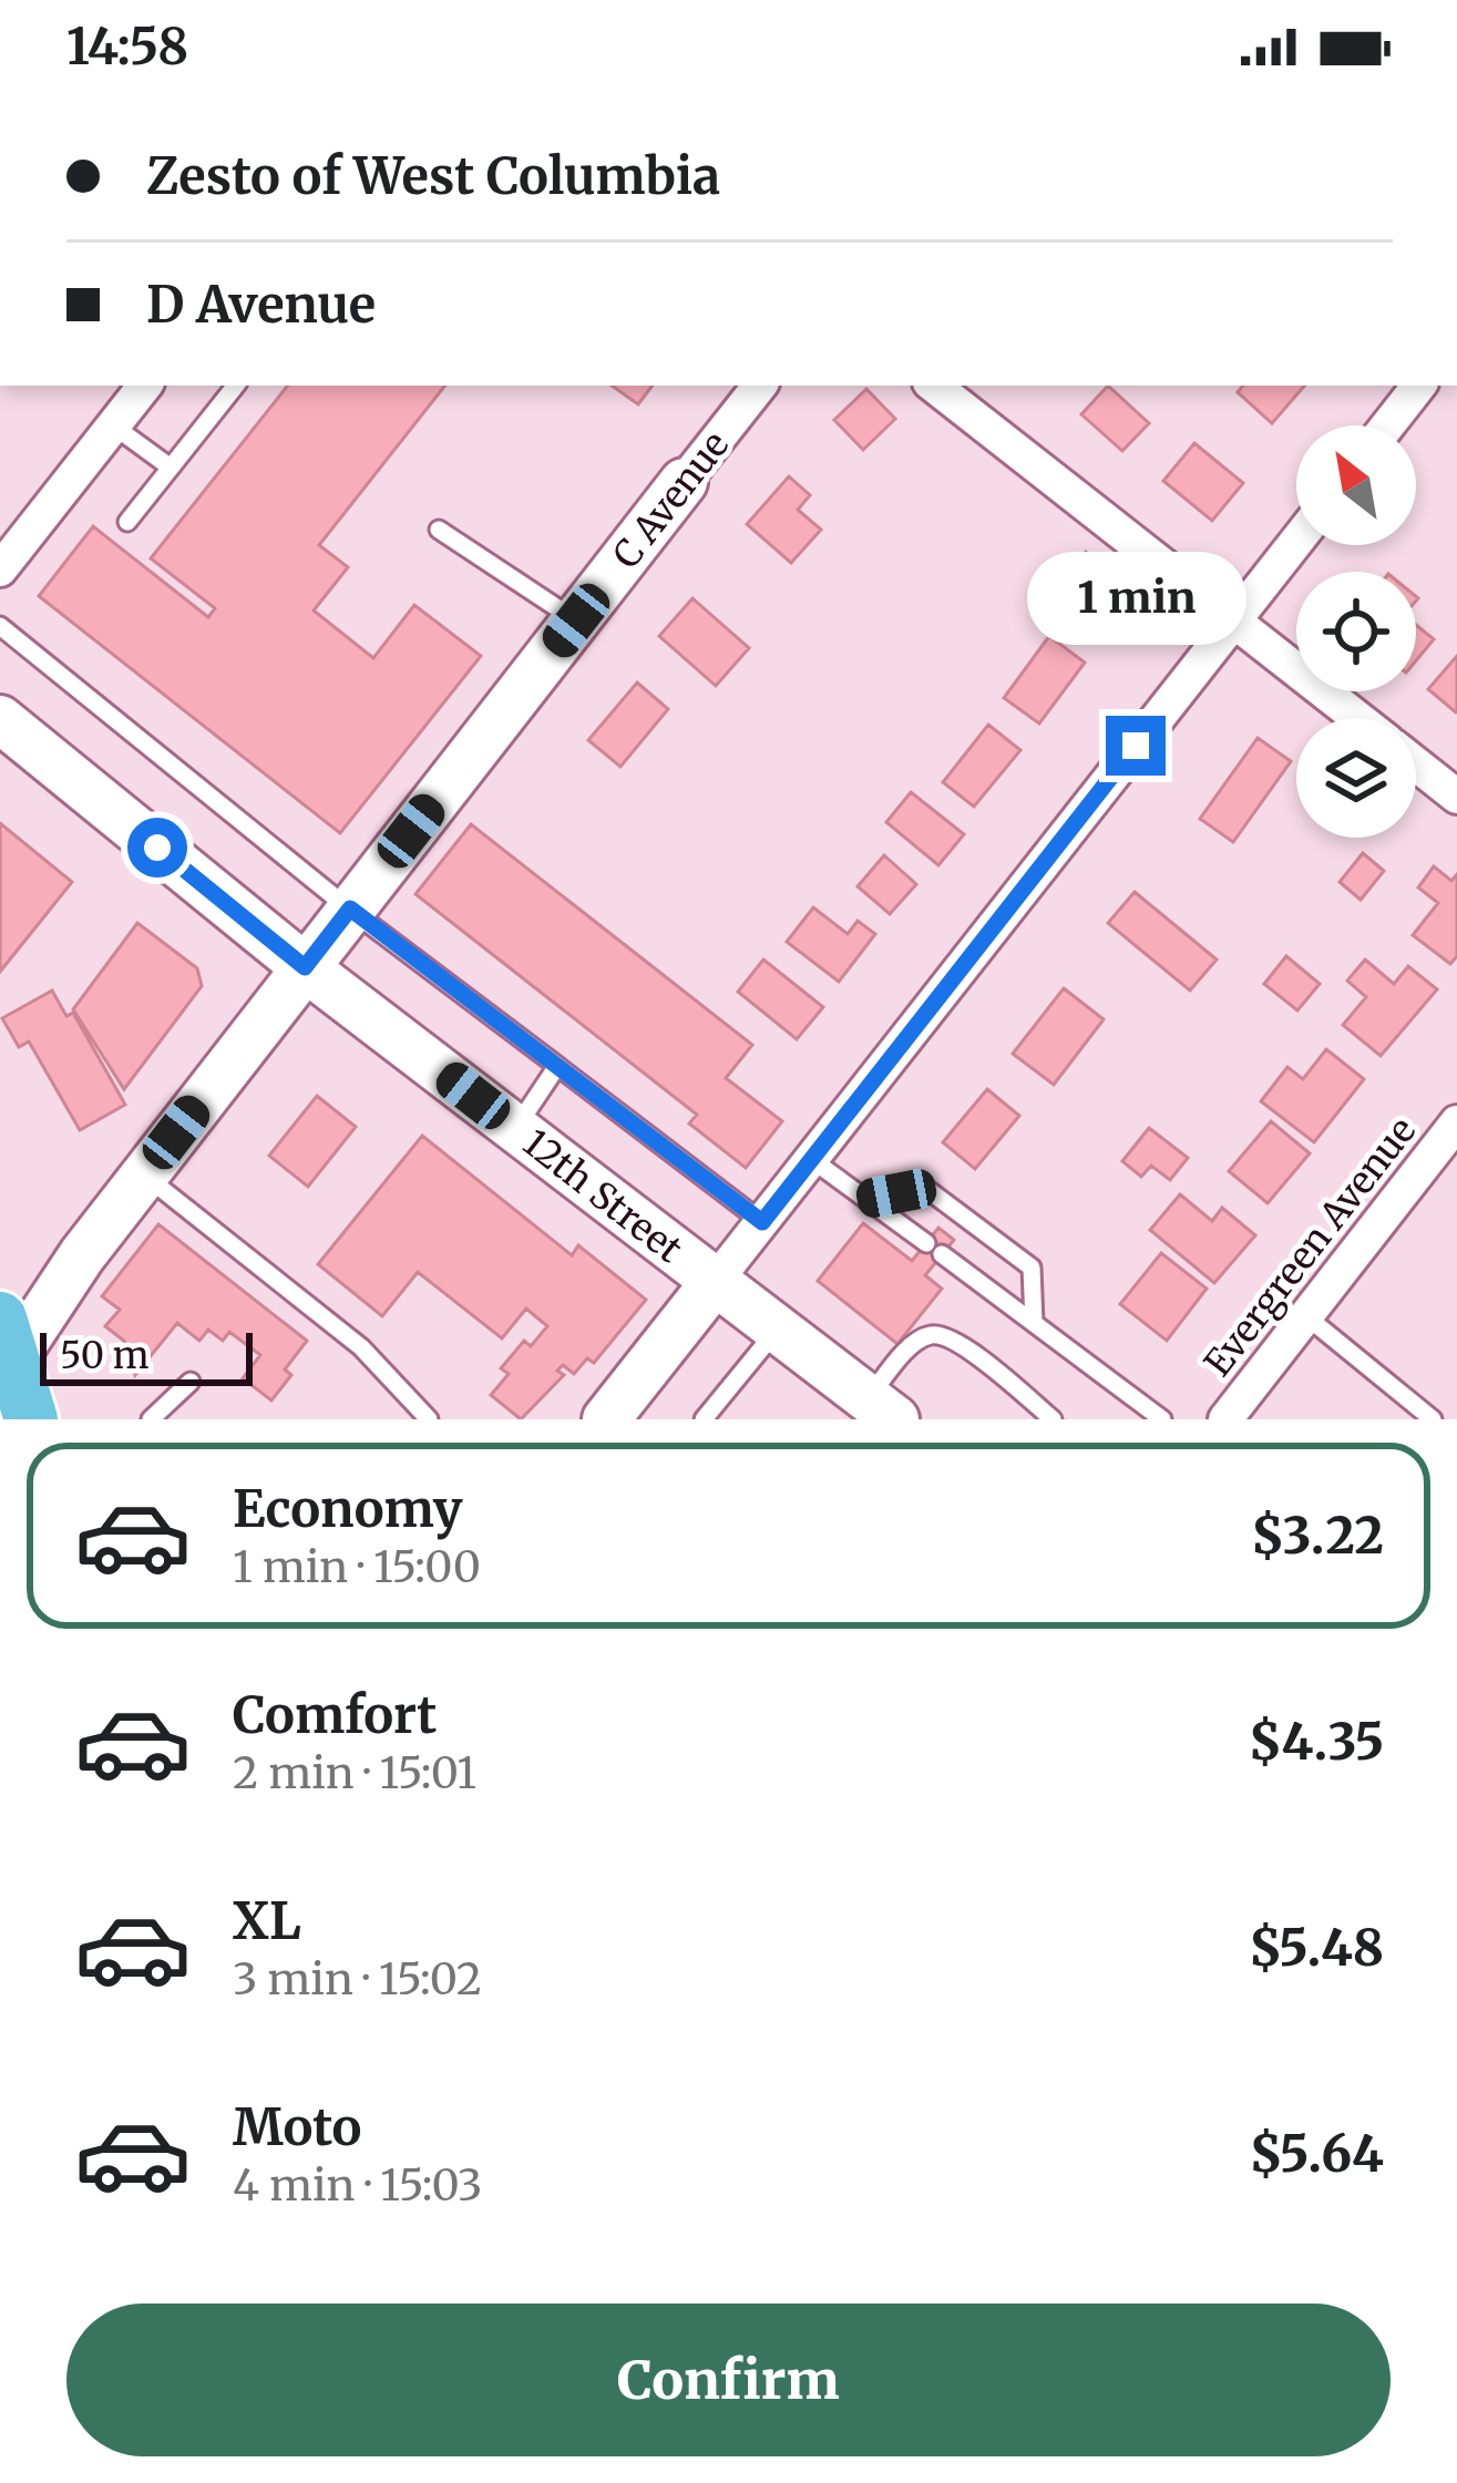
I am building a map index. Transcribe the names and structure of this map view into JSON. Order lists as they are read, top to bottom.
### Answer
{
  "streets": {
    "main road": ["C Avenue", "12th Street"],
    "street": ["Evergreen Avenue"]
  },
  "crossings": [
    ["C Avenue", "12th Street"]
  ],
  "scale_bar": "50 m",
  "north": "top left",
  "page": {
    "status": "14:58",
    "banner": ["Zesto of West Columbia", "D Avenue"],
    "bubble": "1 min",
    "scale": "50 m",
    "list": [
      {
        "name": "Economy",
        "note": "1 min · 15:00",
        "value": "$3.22"
      },
      {
        "name": "Comfort",
        "note": "2 min · 15:01",
        "value": "$4.35"
      },
      {
        "name": "XL",
        "note": "3 min · 15:02",
        "value": "$5.48"
      },
      {
        "name": "Moto",
        "note": "4 min · 15:03",
        "value": "$5.64"
      }
    ],
    "buttons": "Confirm"
  }
}
